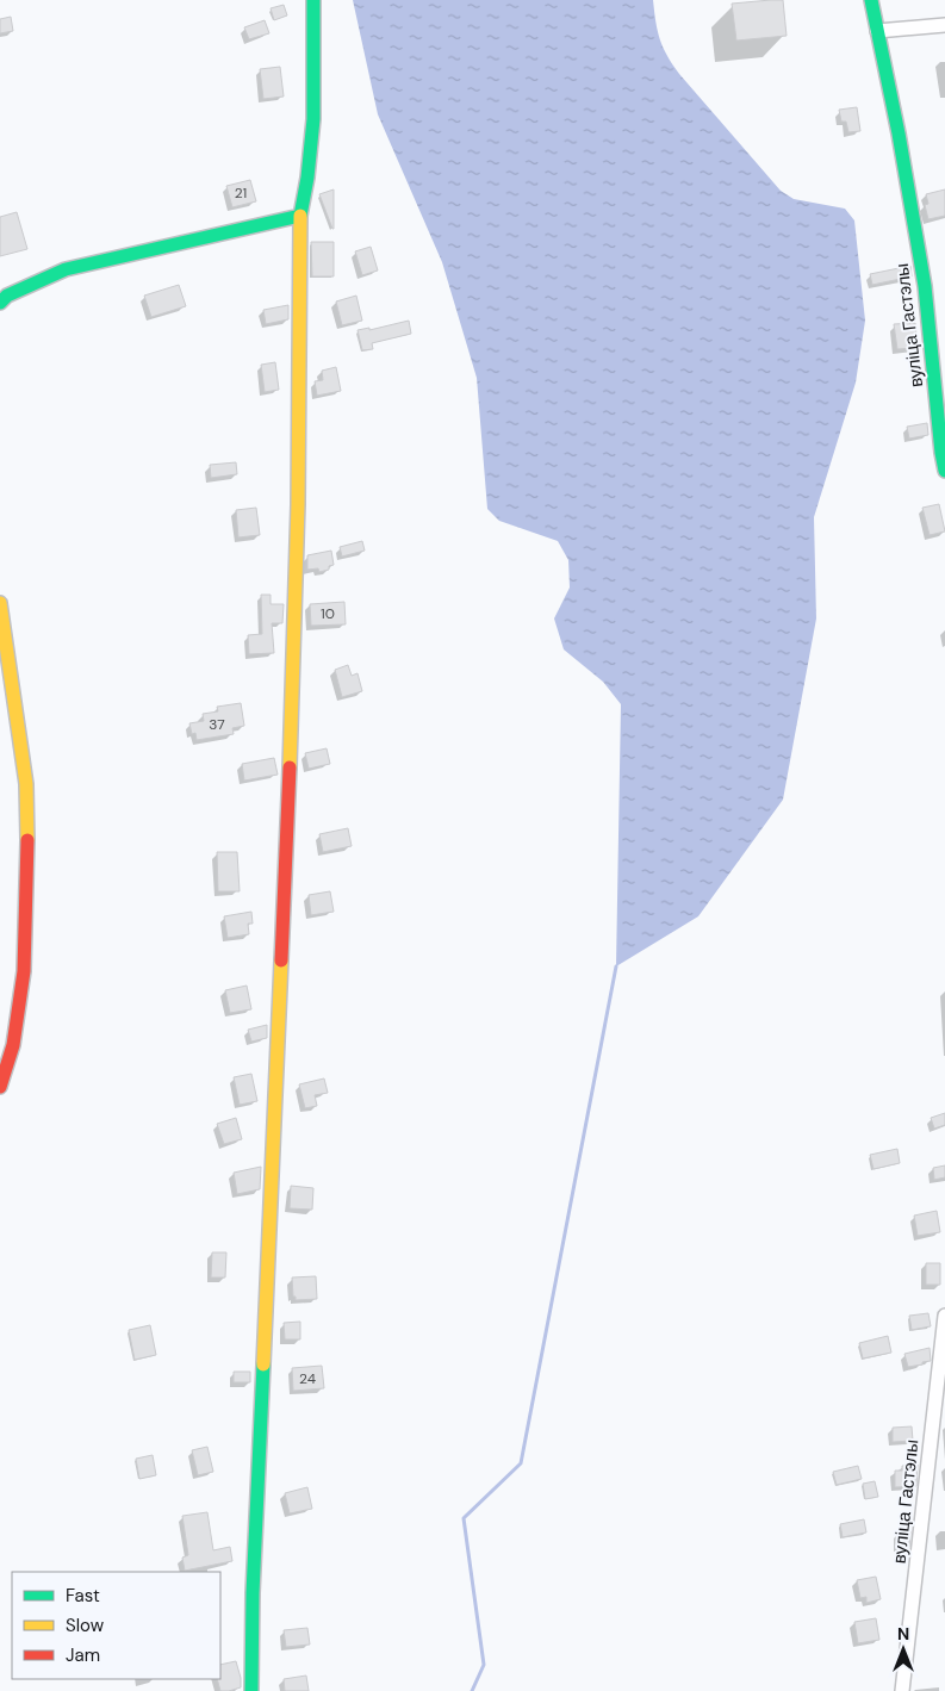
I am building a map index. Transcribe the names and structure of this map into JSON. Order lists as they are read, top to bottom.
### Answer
{
  "streets": {
    "street": ["вуліца Гастэлы"]
  },
  "house_numbers": [
    "21",
    "10",
    "37",
    "24"
  ],
  "legend": ["Fast", "Slow", "Jam"],
  "north": "top"
}
